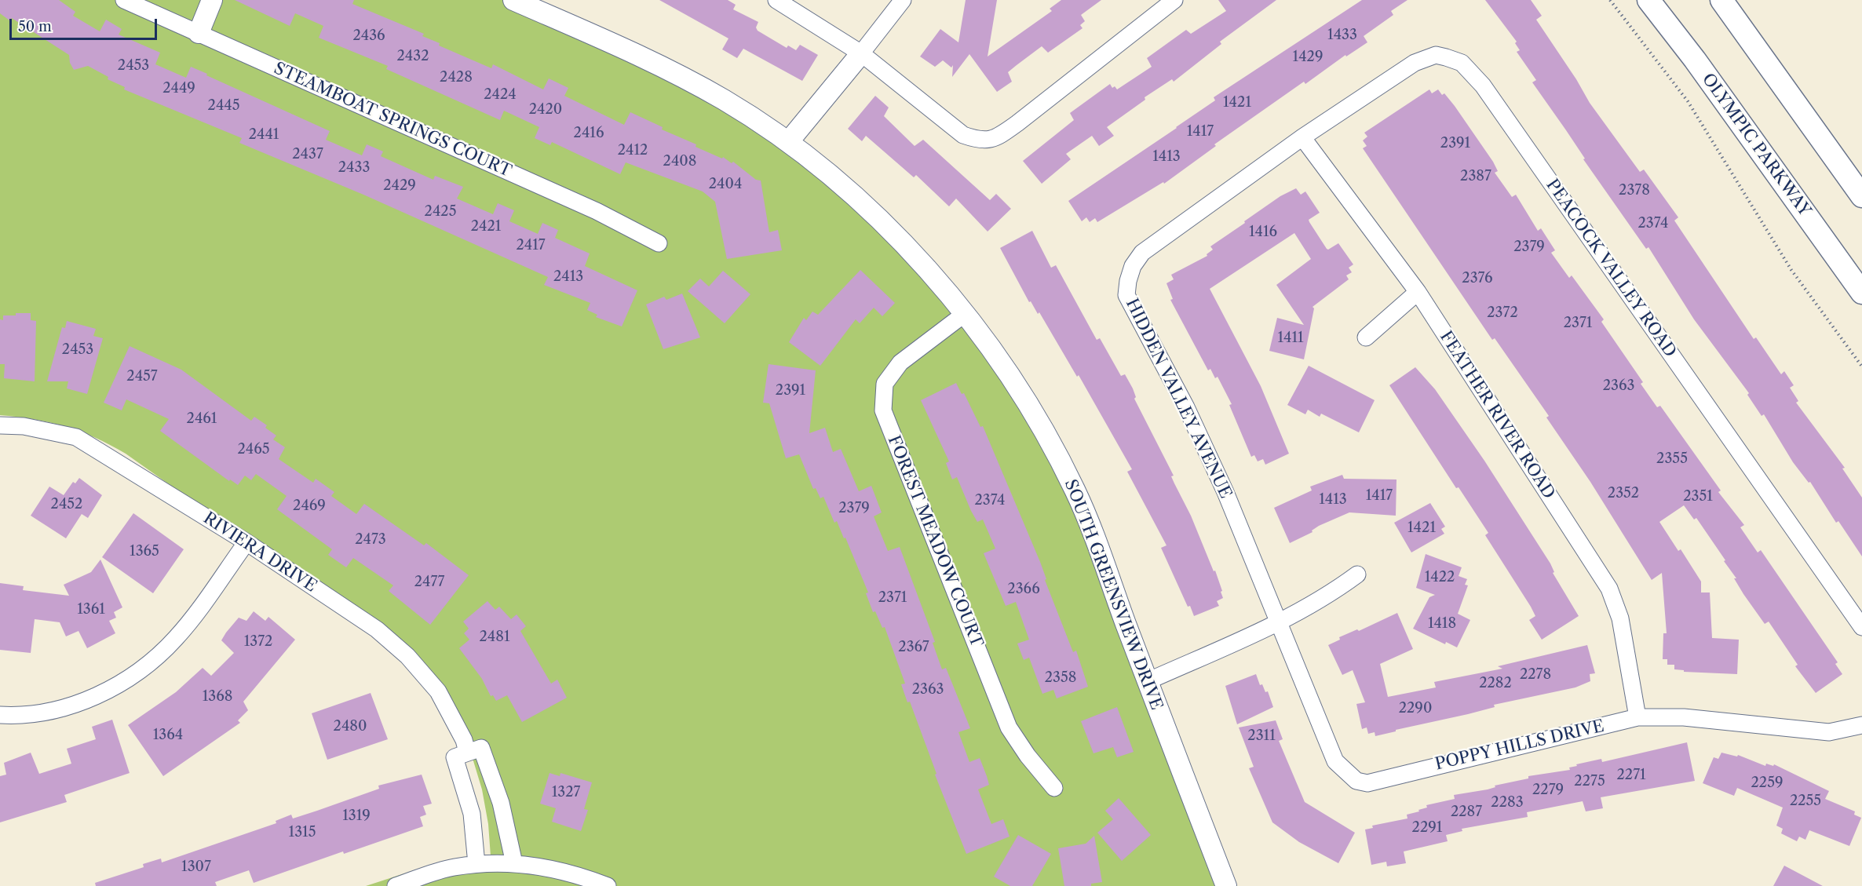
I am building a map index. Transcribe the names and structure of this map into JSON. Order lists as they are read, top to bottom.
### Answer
{
  "streets": {
    "main road": ["OLYMPIC PARKWAY"],
    "street": [
      "STEAMBOAT SPRINGS COURT",
      "PEACOCK VALLEY ROAD",
      "HIDDEN VALLEY AVENUE",
      "FEATHER RIVER ROAD",
      "FOREST MEADOW COURT",
      "RIVIERA DRIVE",
      "SOUTH GREENSVIEW DRIVE",
      "POPPY HILLS DRIVE"
    ]
  },
  "crossings": [
    ["PEACOCK VALLEY ROAD", "HIDDEN VALLEY AVENUE"],
    ["PEACOCK VALLEY ROAD", "FEATHER RIVER ROAD"],
    ["HIDDEN VALLEY AVENUE", "FEATHER RIVER ROAD"],
    ["HIDDEN VALLEY AVENUE", "POPPY HILLS DRIVE"],
    ["FEATHER RIVER ROAD", "POPPY HILLS DRIVE"],
    ["FOREST MEADOW COURT", "SOUTH GREENSVIEW DRIVE"]
  ],
  "house_numbers": [
    "1433",
    "2436",
    "2432",
    "1429",
    "2453",
    "2428",
    "2449",
    "2424",
    "1421",
    "2445",
    "2420",
    "1417",
    "2416",
    "2441",
    "2391",
    "2412",
    "2437",
    "1413",
    "2408",
    "2433",
    "2387",
    "2404",
    "2429",
    "2378",
    "2425",
    "2374",
    "2421",
    "1416",
    "2417",
    "2379",
    "2413",
    "2376",
    "2372",
    "2371",
    "1411",
    "2453",
    "2457",
    "2363",
    "2391",
    "2461",
    "2465",
    "2355",
    "2352",
    "1417",
    "2351",
    "1413",
    "2374",
    "2452",
    "2469",
    "2379",
    "1421",
    "2473",
    "1365",
    "1422",
    "2477",
    "2366",
    "2371",
    "1361",
    "1418",
    "2481",
    "1372",
    "2367",
    "2278",
    "2358",
    "2282",
    "2363",
    "1368",
    "2290",
    "2480",
    "1364",
    "2311",
    "2271",
    "2275",
    "2259",
    "2279",
    "1327",
    "2255",
    "2283",
    "2287",
    "1319",
    "2291",
    "1315",
    "1307"
  ],
  "scale_bar": "50 m"
}
